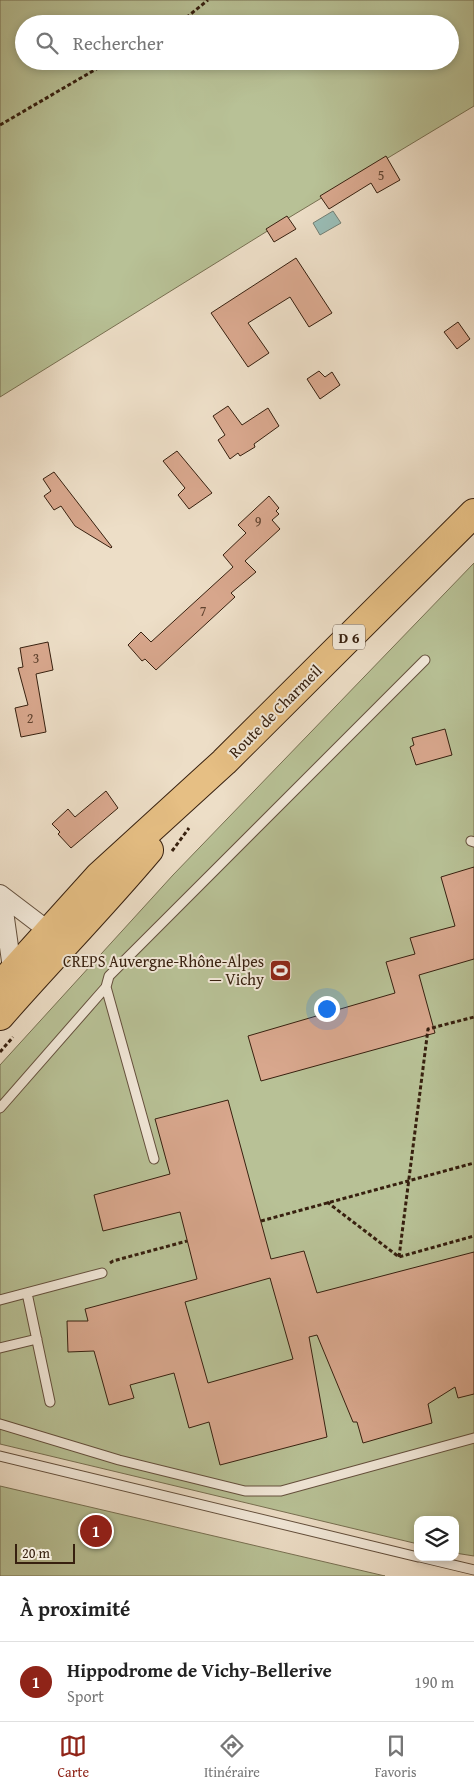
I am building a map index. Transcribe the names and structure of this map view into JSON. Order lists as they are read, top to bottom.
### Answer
{
  "streets": {
    "main road": ["D 6", "Route de Charmeil"]
  },
  "places": {
    "sports": ["CREPS Auvergne-Rhône-Alpes — Vichy"]
  },
  "house_numbers": [
    "5",
    "9",
    "7",
    "3",
    "2"
  ],
  "scale_bar": "20 m",
  "page": {
    "search": "Rechercher",
    "pins": "1",
    "scale": "20 m",
    "heading": "À proximité",
    "list": [
      {
        "mark": "1",
        "name": "Hippodrome de Vichy-Bellerive",
        "note": "Sport",
        "value": "190 m"
      }
    ],
    "nav": ["Carte", "Itinéraire", "Favoris"]
  }
}
